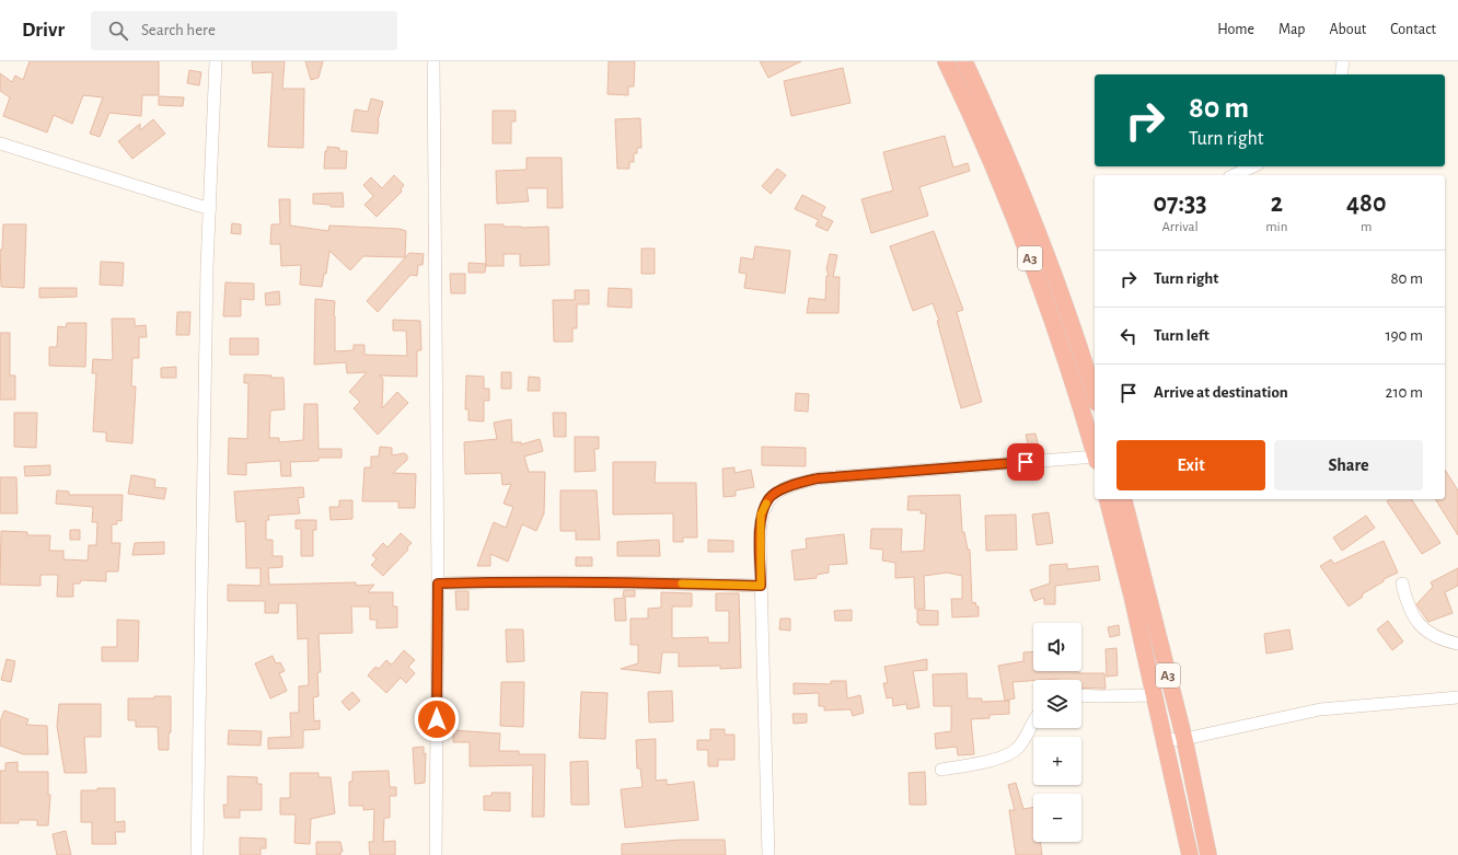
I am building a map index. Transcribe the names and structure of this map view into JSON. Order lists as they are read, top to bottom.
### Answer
{
  "streets": {
    "highway": ["A3"]
  },
  "page": {
    "header": "Drivr",
    "search": "Search here",
    "nav": [
      "Home",
      "Map",
      "About",
      "Contact"
    ],
    "turn": ["80 m", "Turn right"],
    "eta": [
      "07:33",
      "Arrival",
      "2",
      "min",
      "480",
      "m"
    ],
    "list": [
      {
        "name": "Turn right",
        "value": "80 m"
      },
      {
        "name": "Turn left",
        "value": "190 m"
      },
      {
        "name": "Arrive at destination",
        "value": "210 m"
      }
    ],
    "buttons": ["Exit", "Share"],
    "map_buttons": ["+", "−"]
  }
}
